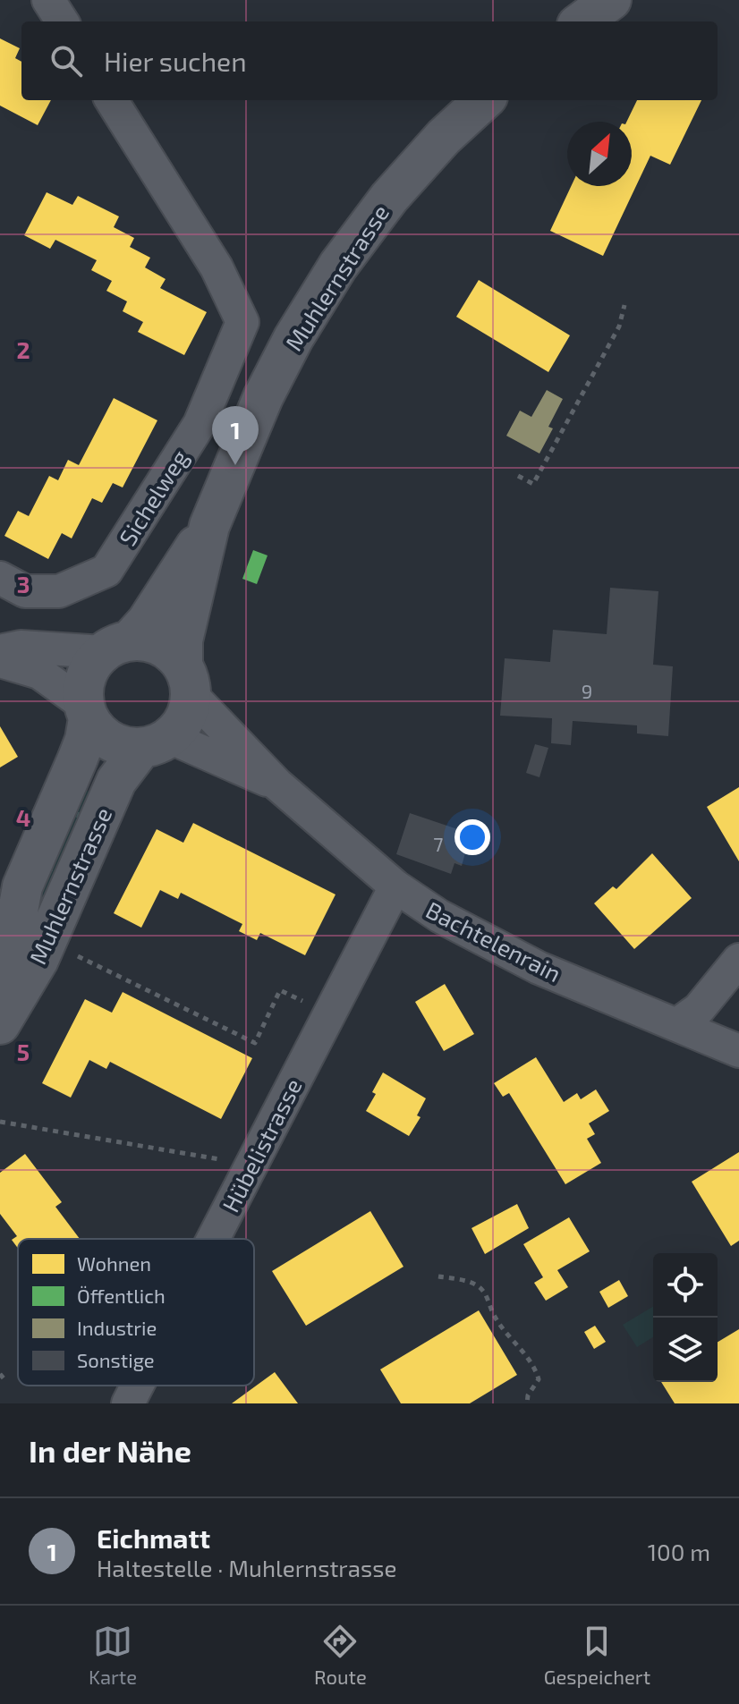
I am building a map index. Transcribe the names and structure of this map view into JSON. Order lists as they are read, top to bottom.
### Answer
{
  "streets": {
    "street": [
      "Muhlernstrasse",
      "Sichelweg",
      "Bachtelenrain",
      "Hübelistrasse"
    ]
  },
  "crossings": [
    ["Muhlernstrasse", "Bachtelenrain"],
    ["Bachtelenrain", "Hübelistrasse"]
  ],
  "house_numbers": ["9", "7"],
  "legend": [
    "Wohnen",
    "Öffentlich",
    "Industrie",
    "Sonstige"
  ],
  "north": "top right",
  "page": {
    "search": "Hier suchen",
    "pins": "1",
    "heading": "In der Nähe",
    "list": [
      {
        "mark": "1",
        "name": "Eichmatt",
        "note": "Haltestelle · Muhlernstrasse",
        "value": "100 m"
      }
    ],
    "nav": ["Karte", "Route", "Gespeichert"]
  },
  "grid": {
    "rows": [
      "2",
      "3",
      "4",
      "5"
    ]
  }
}
